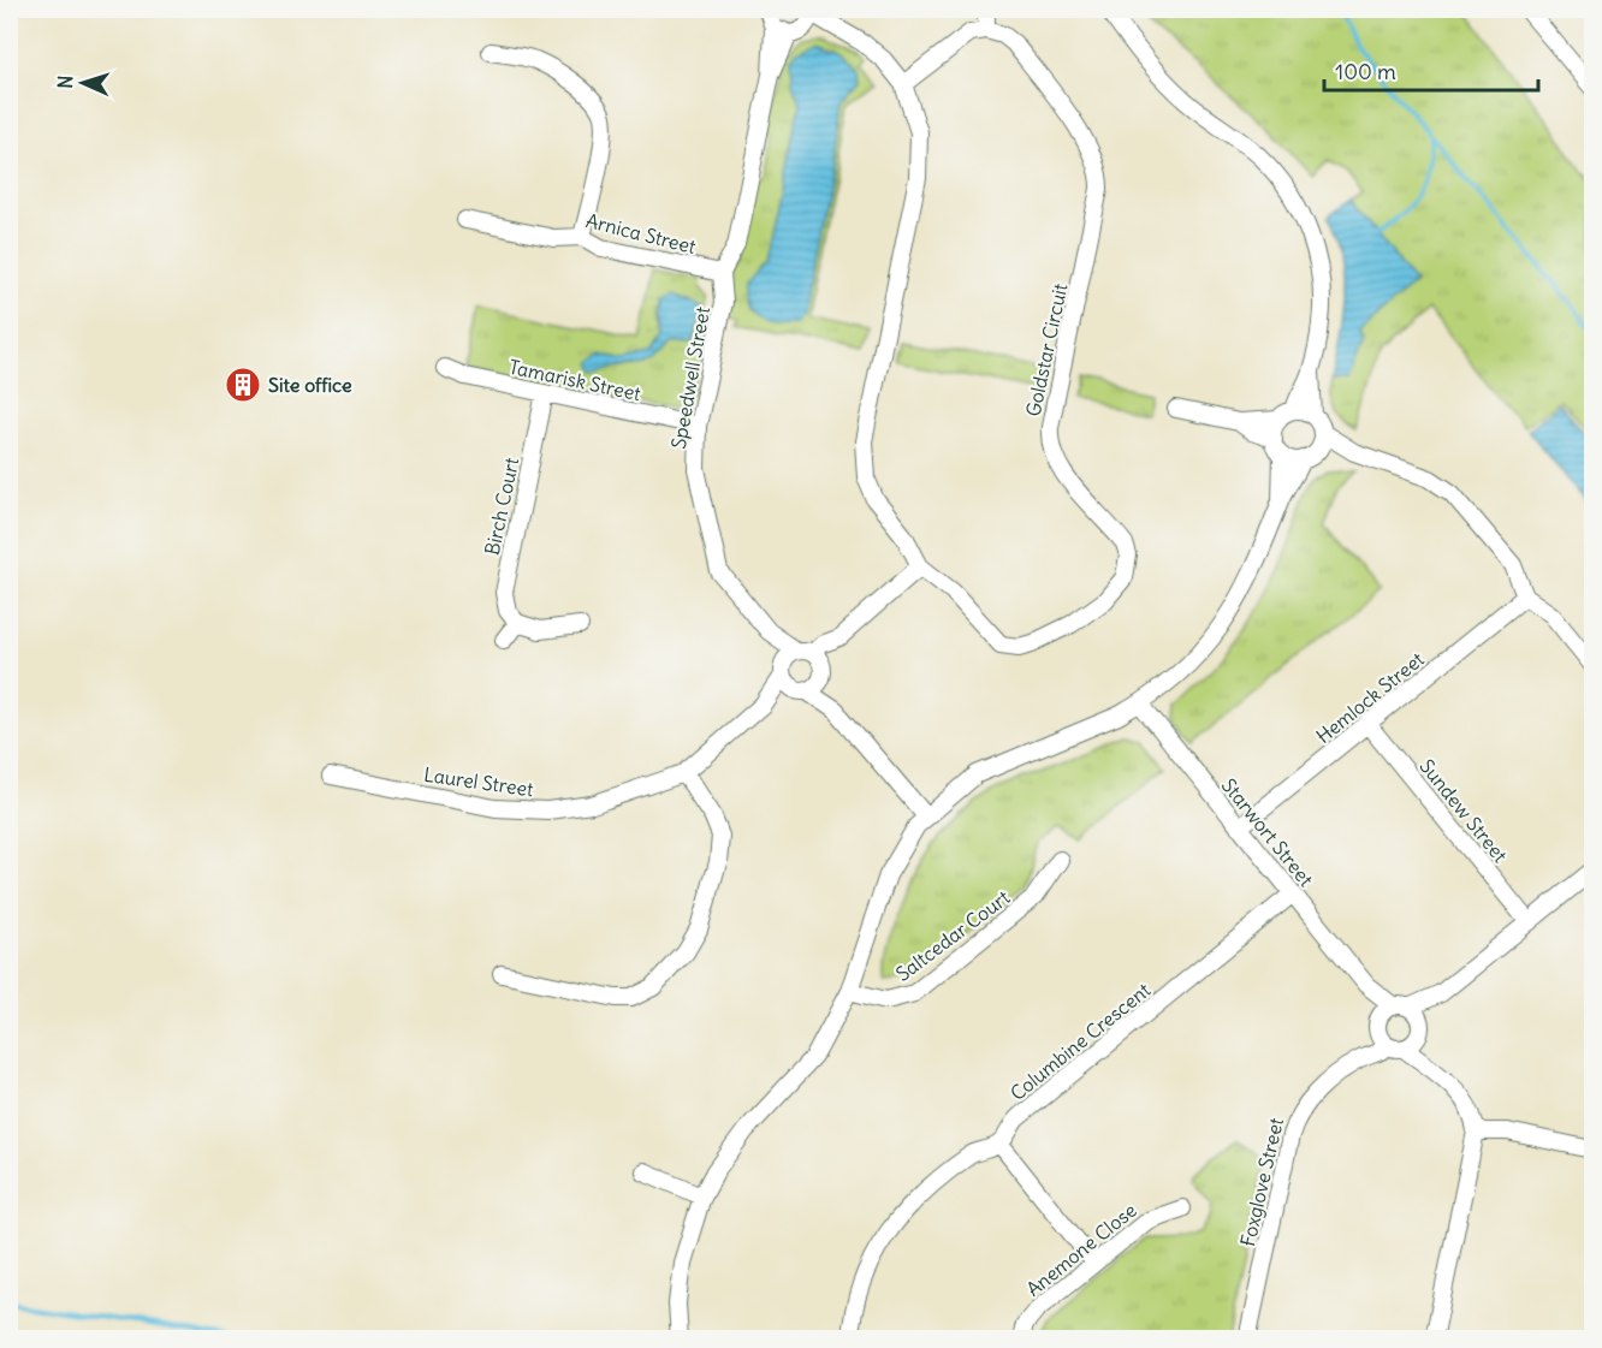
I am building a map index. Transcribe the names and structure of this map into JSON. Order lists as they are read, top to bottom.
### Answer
{
  "streets": {
    "street": [
      "Arnica Street",
      "Goldstar Circuit",
      "Speedwell Street",
      "Tamarisk Street",
      "Birch Court",
      "Hemlock Street",
      "Laurel Street",
      "Sundew Street",
      "Starwort Street",
      "Saltcedar Court",
      "Columbine Crescent",
      "Foxglove Street",
      "Anemone Close"
    ]
  },
  "crossings": [
    ["Arnica Street", "Speedwell Street"],
    ["Goldstar Circuit", "Speedwell Street"],
    ["Speedwell Street", "Tamarisk Street"],
    ["Speedwell Street", "Laurel Street"],
    ["Tamarisk Street", "Birch Court"],
    ["Hemlock Street", "Sundew Street"],
    ["Hemlock Street", "Starwort Street"],
    ["Starwort Street", "Columbine Crescent"],
    ["Starwort Street", "Foxglove Street"]
  ],
  "places": {
    "building": ["Site office"]
  },
  "scale_bar": "100 m",
  "north": "left"
}
